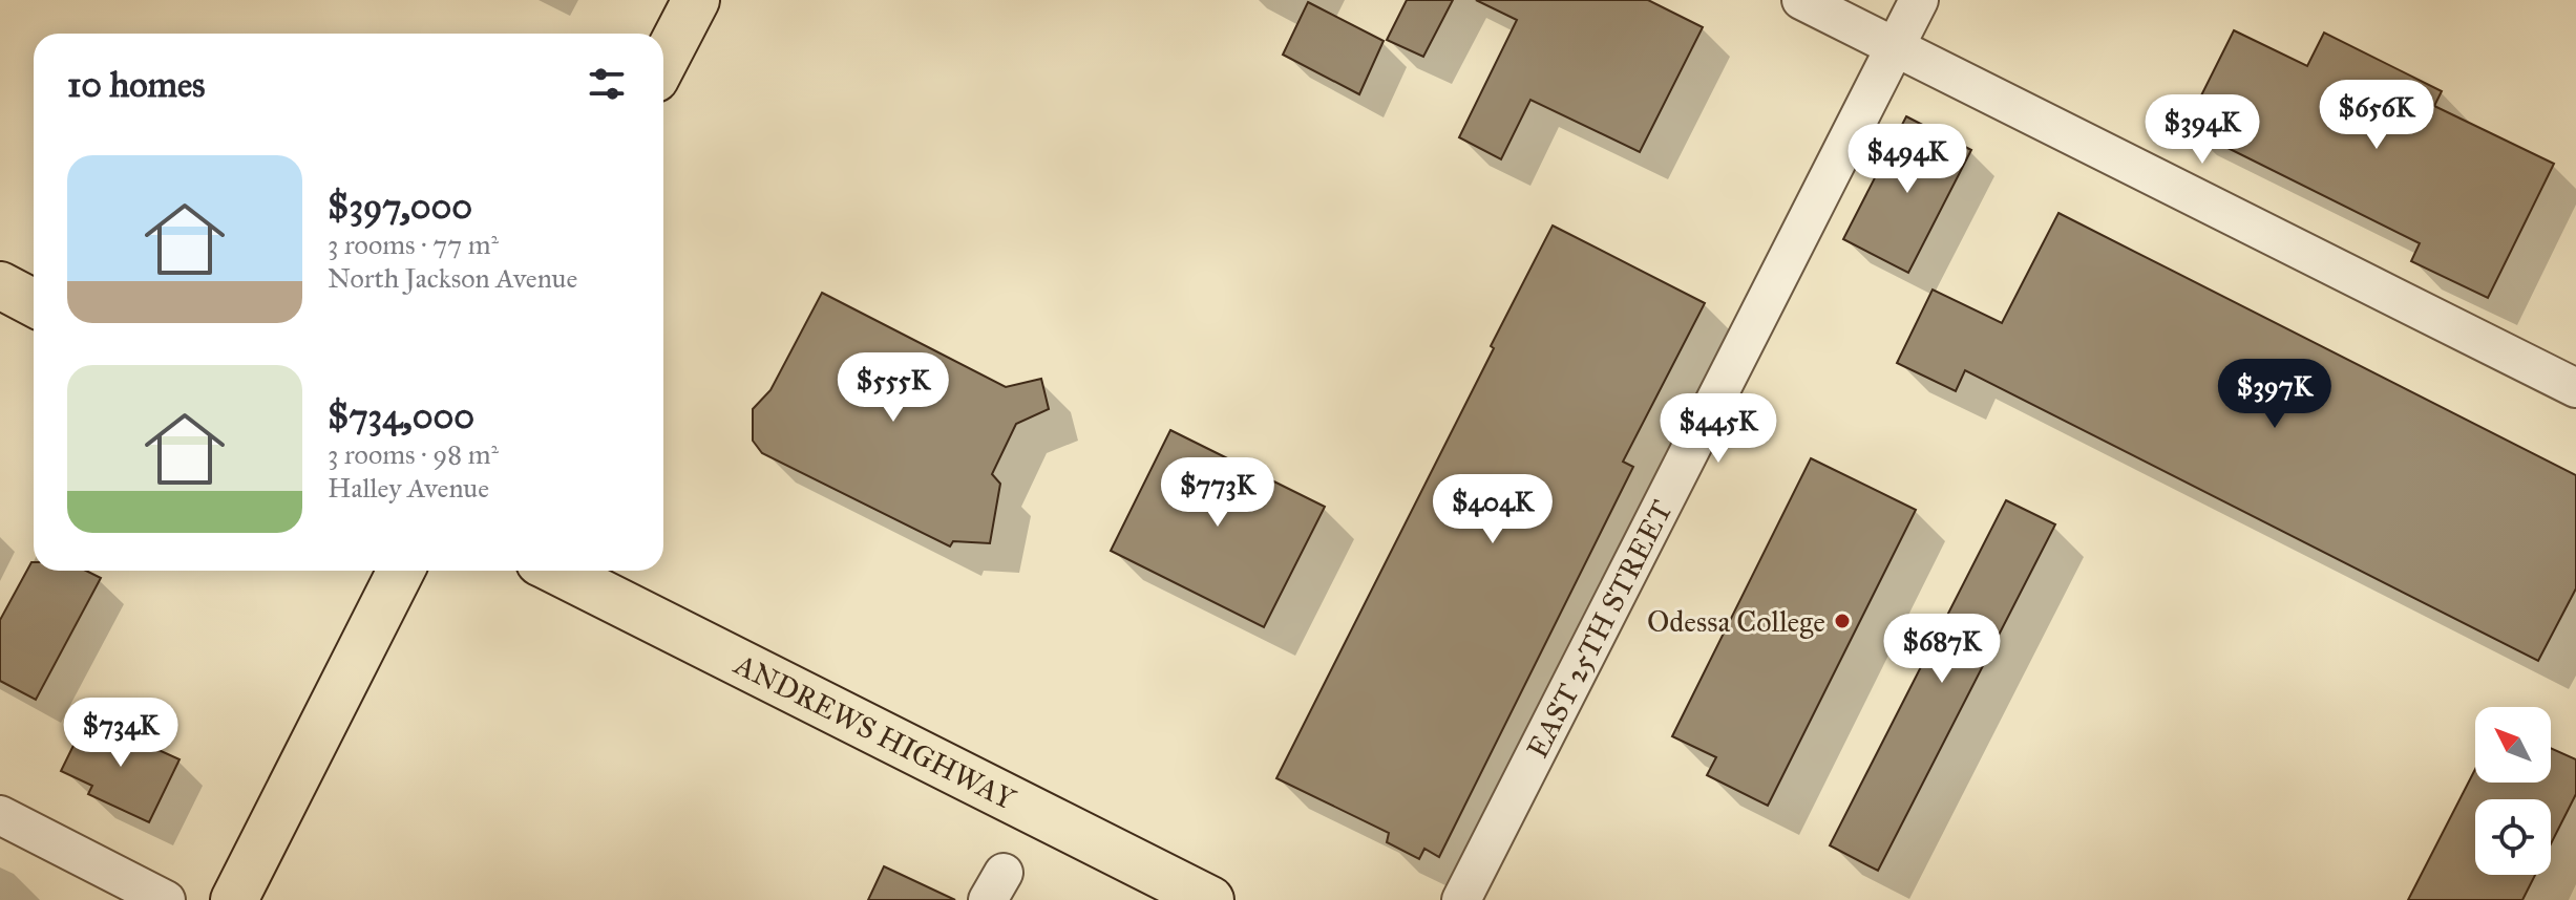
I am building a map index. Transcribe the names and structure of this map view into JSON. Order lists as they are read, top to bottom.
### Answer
{
  "streets": {
    "main road": ["ANDREWS HIGHWAY"],
    "street": ["EAST 25TH STREET"]
  },
  "places": ["Odessa College"],
  "north": "top left",
  "page": {
    "heading": "10 homes",
    "price": [
      "$656K",
      "$394K",
      "$494K",
      "$555K",
      "$397K",
      "$445K",
      "$773K",
      "$404K",
      "$687K",
      "$734K"
    ],
    "list": [
      {
        "name": "$397,000",
        "note": "3 rooms · 77 m² · North Jackson Avenue"
      },
      {
        "name": "$734,000",
        "note": "3 rooms · 98 m² · Halley Avenue"
      }
    ]
  }
}
